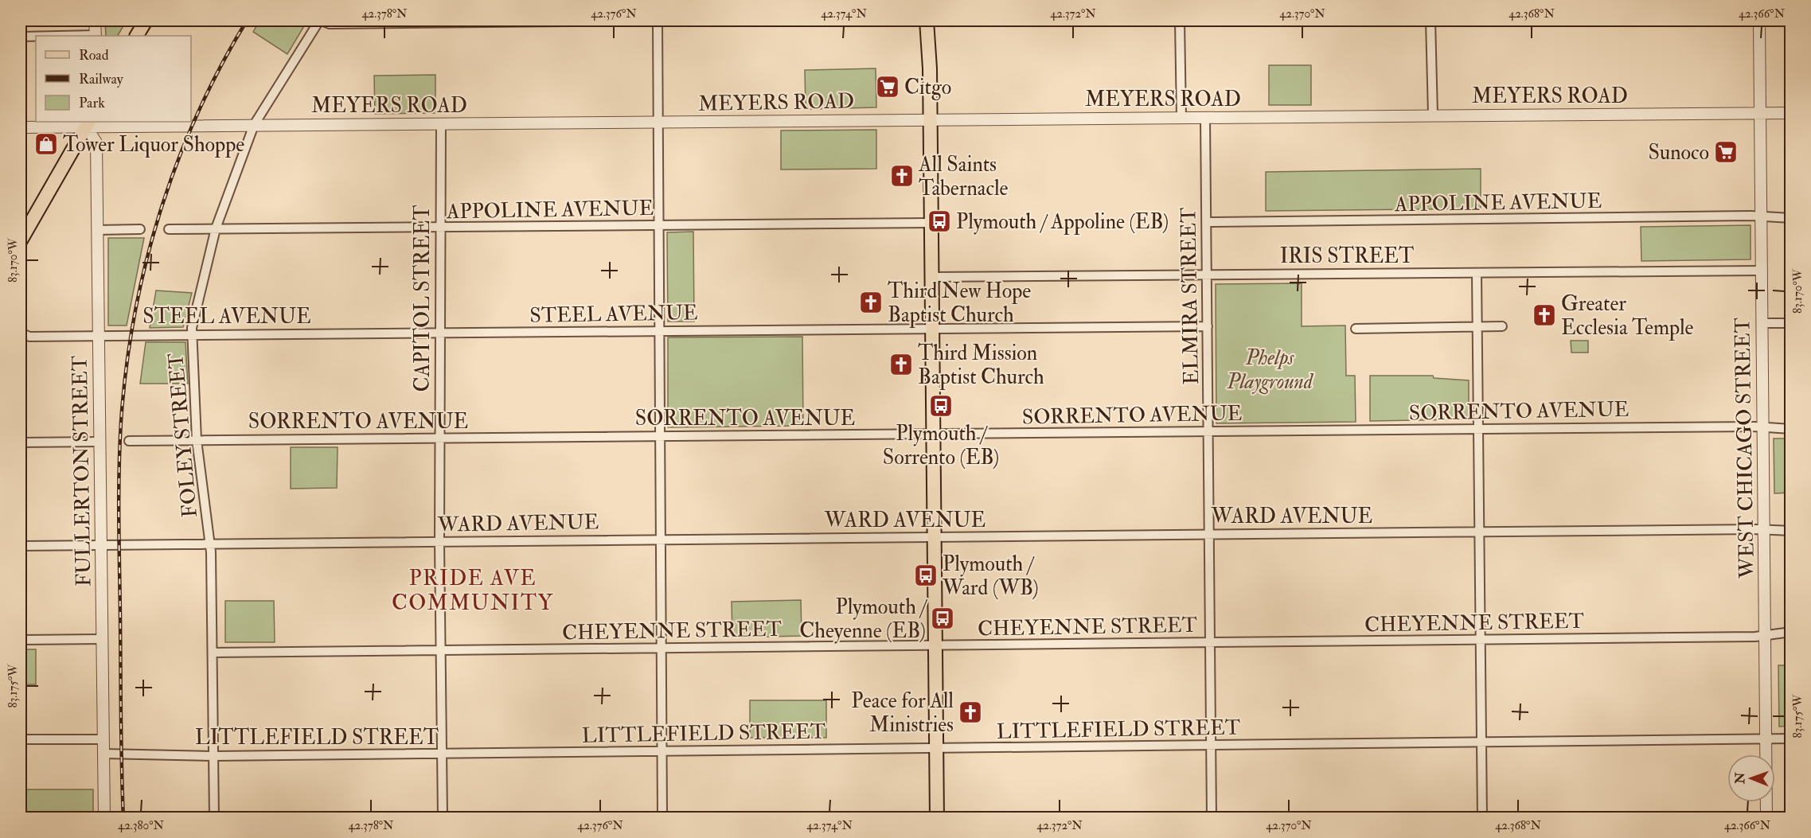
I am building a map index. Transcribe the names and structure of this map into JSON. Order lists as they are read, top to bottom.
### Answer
{
  "streets": {
    "street": [
      "MEYERS ROAD",
      "APPOLINE AVENUE",
      "IRIS STREET",
      "ELMIRA STREET",
      "CAPITOL STREET",
      "STEEL AVENUE",
      "SORRENTO AVENUE",
      "FOLEY STREET",
      "WEST CHICAGO STREET",
      "FULLERTON STREET",
      "WARD AVENUE",
      "CHEYENNE STREET",
      "LITTLEFIELD STREET"
    ]
  },
  "crossings": [
    ["MEYERS ROAD", "ELMIRA STREET"],
    ["MEYERS ROAD", "CAPITOL STREET"],
    ["MEYERS ROAD", "FOLEY STREET"],
    ["MEYERS ROAD", "WEST CHICAGO STREET"],
    ["MEYERS ROAD", "FULLERTON STREET"],
    ["APPOLINE AVENUE", "ELMIRA STREET"],
    ["APPOLINE AVENUE", "CAPITOL STREET"],
    ["APPOLINE AVENUE", "FOLEY STREET"],
    ["APPOLINE AVENUE", "WEST CHICAGO STREET"],
    ["IRIS STREET", "ELMIRA STREET"],
    ["IRIS STREET", "WEST CHICAGO STREET"],
    ["ELMIRA STREET", "STEEL AVENUE"],
    ["ELMIRA STREET", "SORRENTO AVENUE"],
    ["ELMIRA STREET", "WARD AVENUE"],
    ["ELMIRA STREET", "CHEYENNE STREET"],
    ["ELMIRA STREET", "LITTLEFIELD STREET"],
    ["CAPITOL STREET", "STEEL AVENUE"],
    ["CAPITOL STREET", "SORRENTO AVENUE"],
    ["CAPITOL STREET", "WARD AVENUE"],
    ["CAPITOL STREET", "CHEYENNE STREET"],
    ["CAPITOL STREET", "LITTLEFIELD STREET"],
    ["STEEL AVENUE", "FOLEY STREET"],
    ["STEEL AVENUE", "FULLERTON STREET"],
    ["SORRENTO AVENUE", "FOLEY STREET"],
    ["SORRENTO AVENUE", "WEST CHICAGO STREET"],
    ["FOLEY STREET", "WARD AVENUE"],
    ["FOLEY STREET", "CHEYENNE STREET"],
    ["FOLEY STREET", "LITTLEFIELD STREET"],
    ["WEST CHICAGO STREET", "WARD AVENUE"],
    ["WEST CHICAGO STREET", "CHEYENNE STREET"],
    ["WEST CHICAGO STREET", "LITTLEFIELD STREET"],
    ["FULLERTON STREET", "WARD AVENUE"],
    ["FULLERTON STREET", "LITTLEFIELD STREET"]
  ],
  "districts": ["PRIDE AVE COMMUNITY"],
  "parks": ["Phelps Playground"],
  "places": {
    "supermarket": ["Citgo", "Sunoco"],
    "shop": ["Tower Liquor Shoppe"],
    "church": [
      "All Saints Tabernacle",
      "Third New Hope Baptist Church",
      "Greater Ecclesia Temple",
      "Third Mission Baptist Church",
      "Peace for All Ministries"
    ],
    "bus stop": [
      "Plymouth / Appoline (EB)",
      "Plymouth / Sorrento (EB)",
      "Plymouth / Ward (WB)",
      "Plymouth / Cheyenne (EB)"
    ]
  },
  "legend": ["Road", "Railway", "Park"],
  "north": "left",
  "coordinates": [
    "42.378°N",
    "42.376°N",
    "42.374°N",
    "42.372°N",
    "42.370°N",
    "42.368°N",
    "42.366°N",
    "83.170°W",
    "83.175°W",
    "42.380°N"
  ]
}
